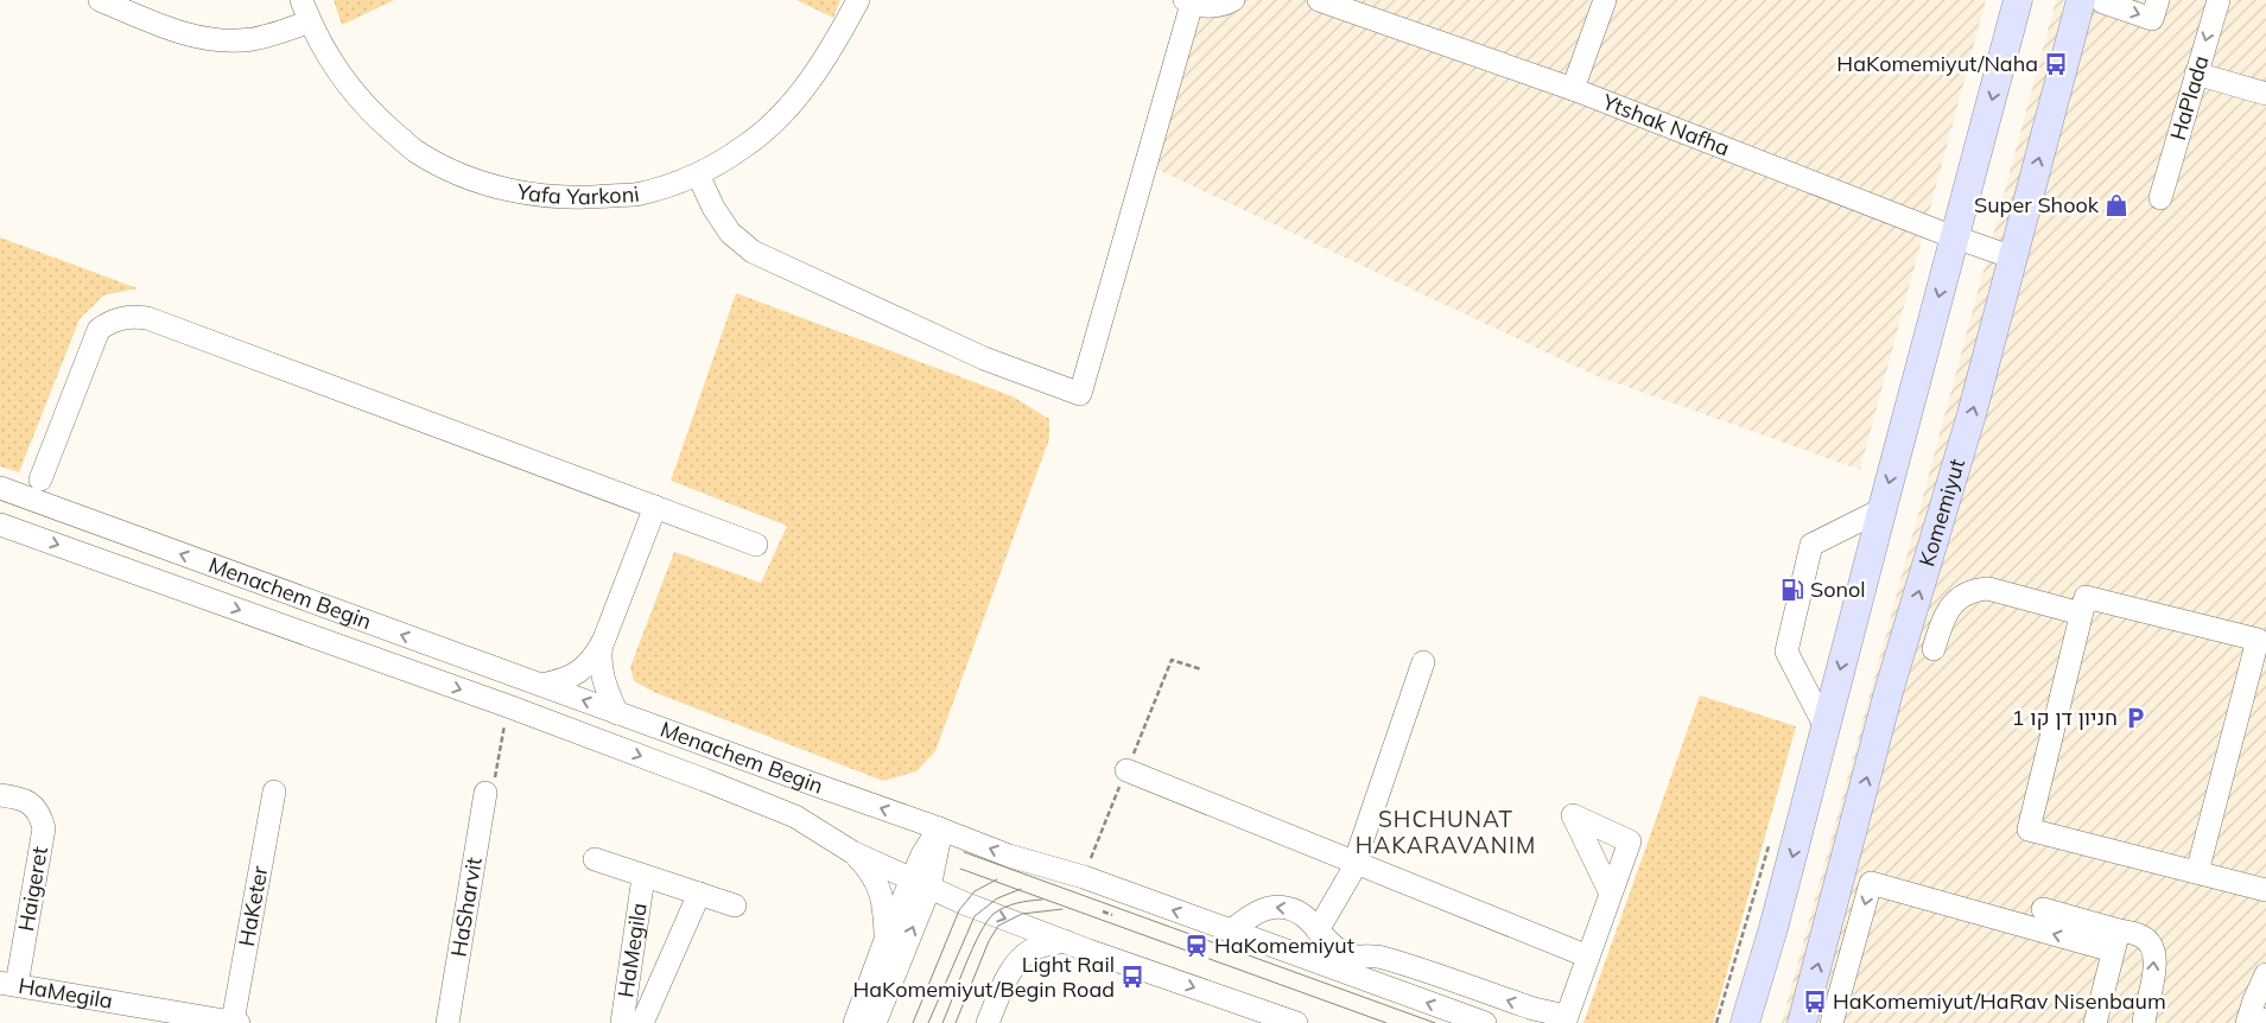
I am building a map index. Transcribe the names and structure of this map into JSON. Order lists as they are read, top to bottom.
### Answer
{
  "streets": {
    "main road": ["Komemiyut"],
    "street": [
      "HaPlada",
      "Ytshak Nafha",
      "Yafa Yarkoni",
      "Menachem Begin",
      "Haigeret",
      "HaKeter",
      "HaSharvit",
      "HaMegila"
    ]
  },
  "crossings": [
    ["Ytshak Nafha", "Komemiyut"],
    ["Haigeret", "HaMegila"],
    ["HaKeter", "HaMegila"]
  ],
  "one_way": ["HaPlada"],
  "districts": ["SHCHUNAT HAKARAVANIM"],
  "places": {
    "bus stop": ["HaKomemiyut/Naha", "Light Rail HaKomemiyut/Begin Road", "HaKomemiyut/HaRav Nisenbaum"],
    "shop": ["Super Shook"],
    "fuel station": ["Sonol"],
    "parking": ["חניון דן קו 1"],
    "station": ["HaKomemiyut"]
  }
}
